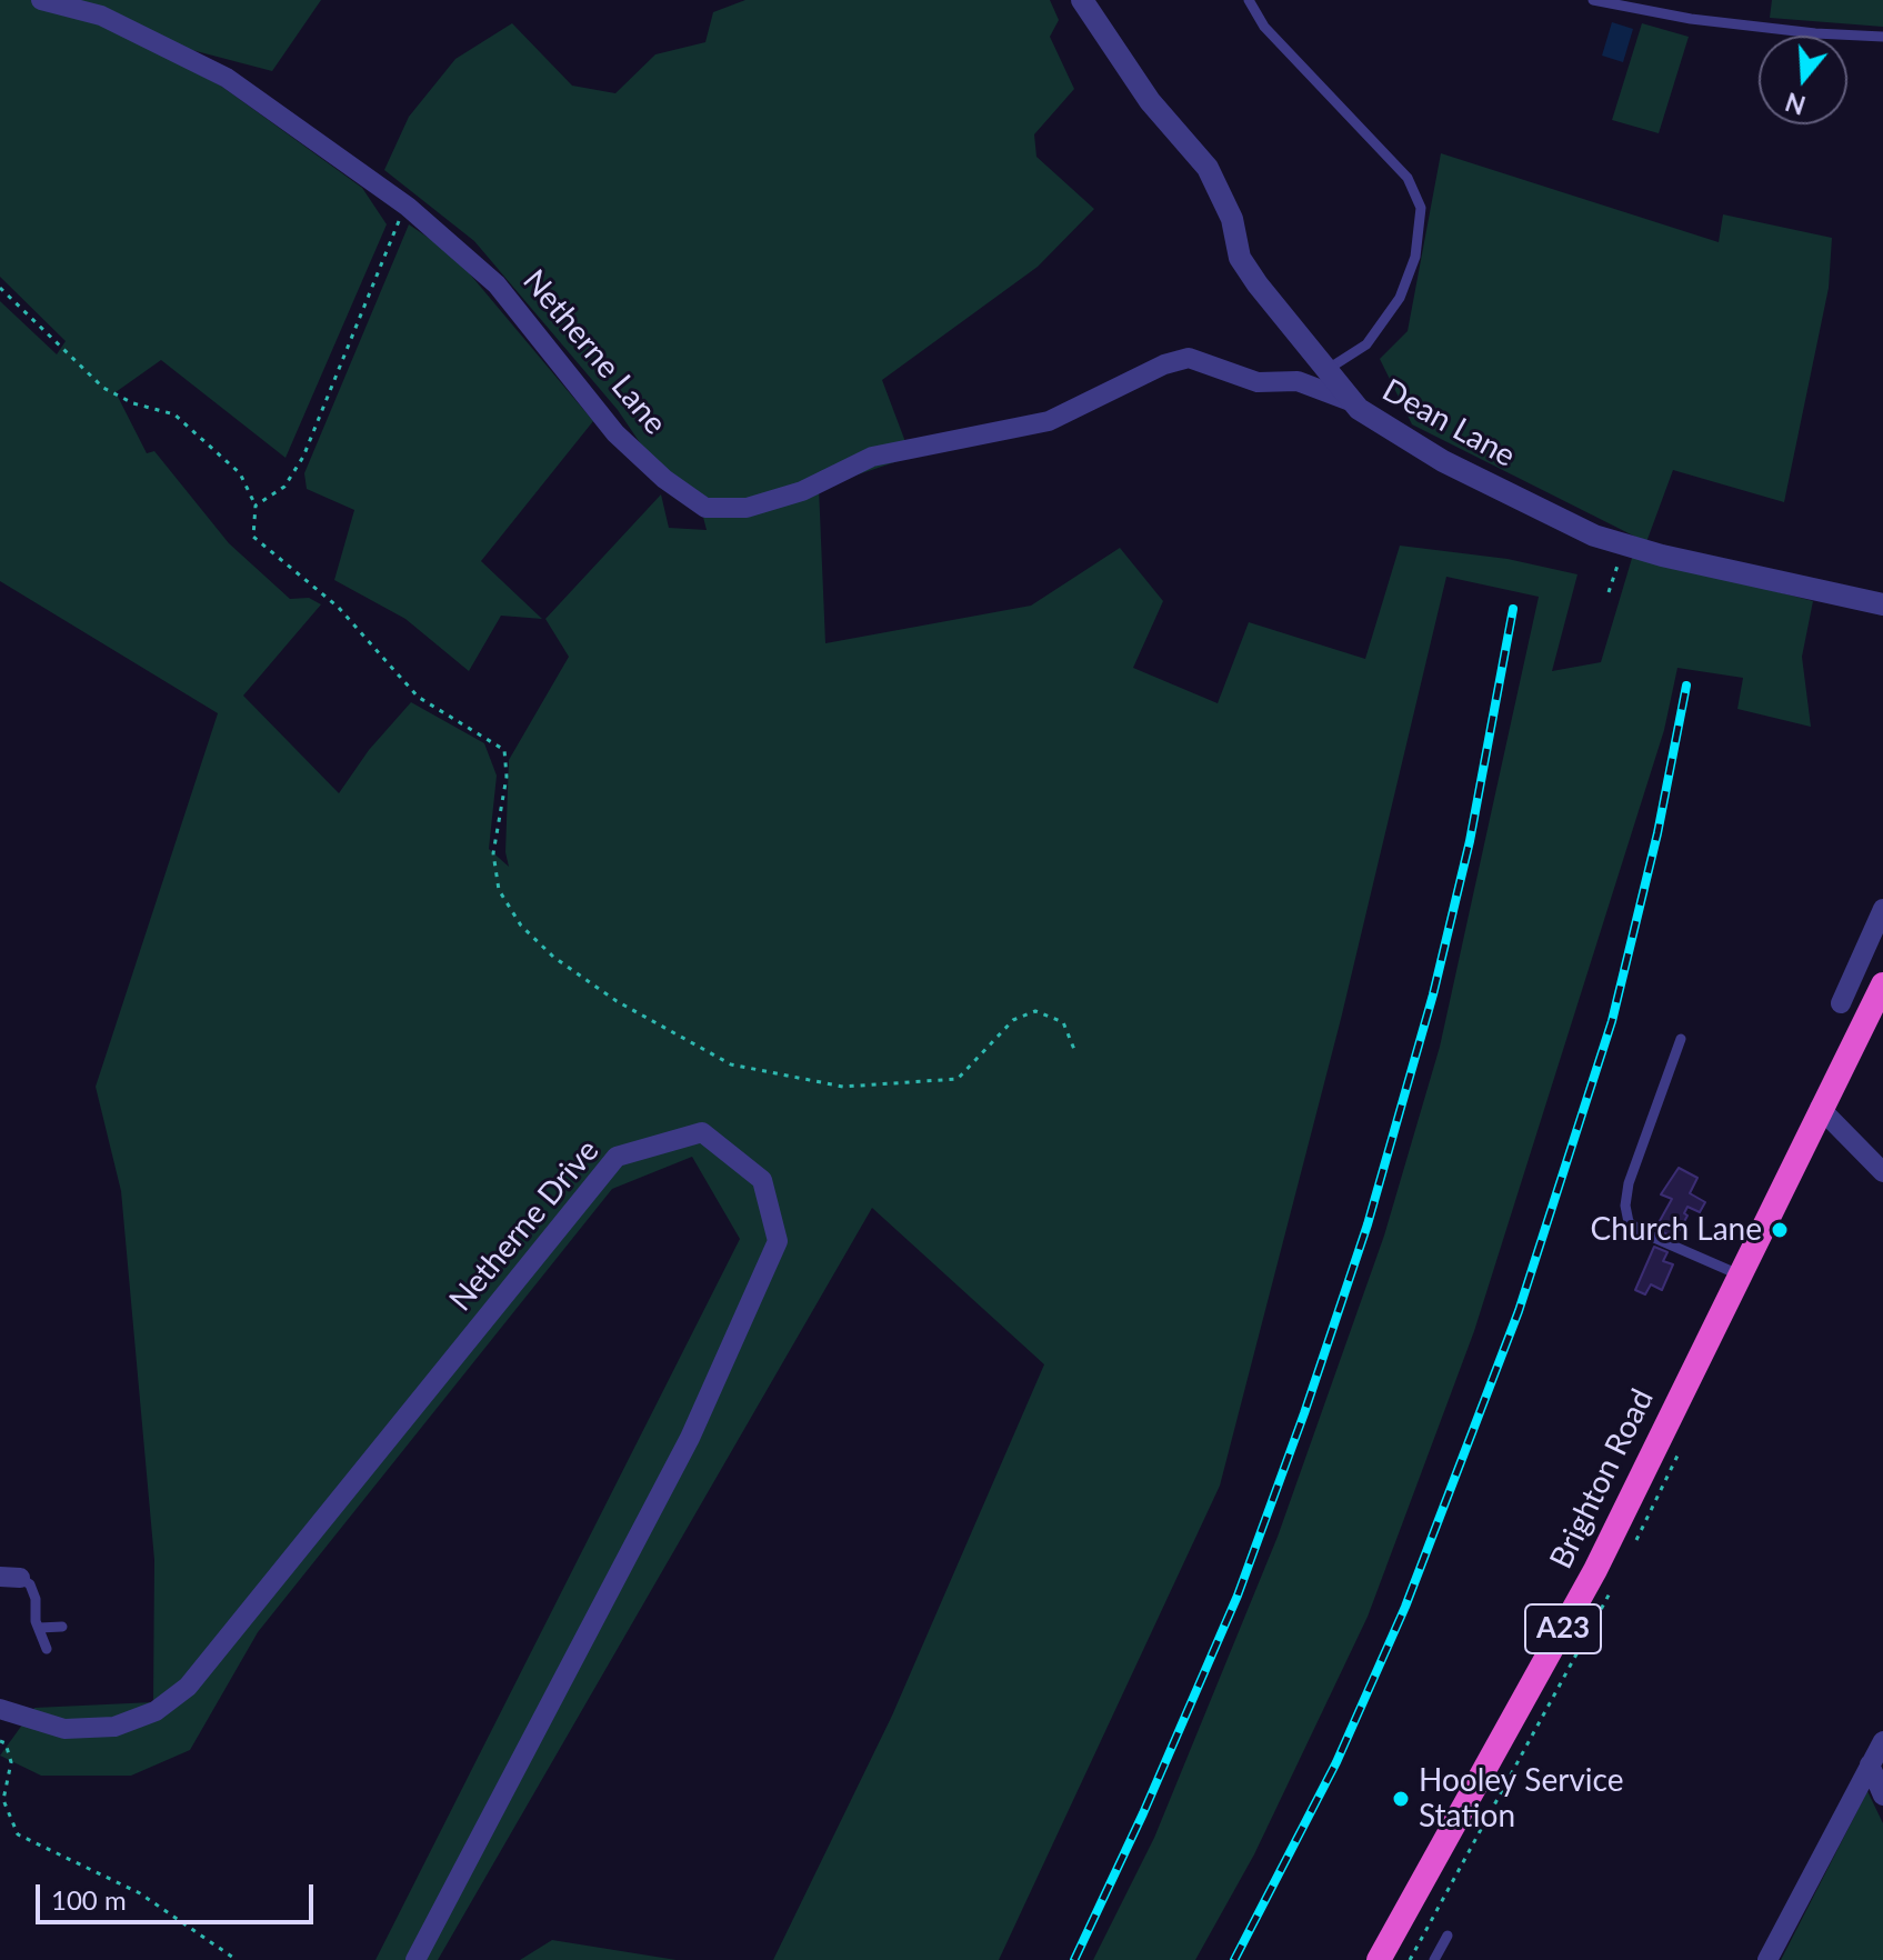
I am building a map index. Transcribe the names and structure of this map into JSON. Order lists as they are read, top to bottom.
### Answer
{
  "streets": {
    "highway": ["Brighton Road", "A23"],
    "street": ["Netherne Lane", "Dean Lane", "Netherne Drive"]
  },
  "crossings": [
    ["Netherne Lane", "Dean Lane"]
  ],
  "places": ["Church Lane", "Hooley Service Station"],
  "scale_bar": "100 m",
  "north": "bottom"
}
